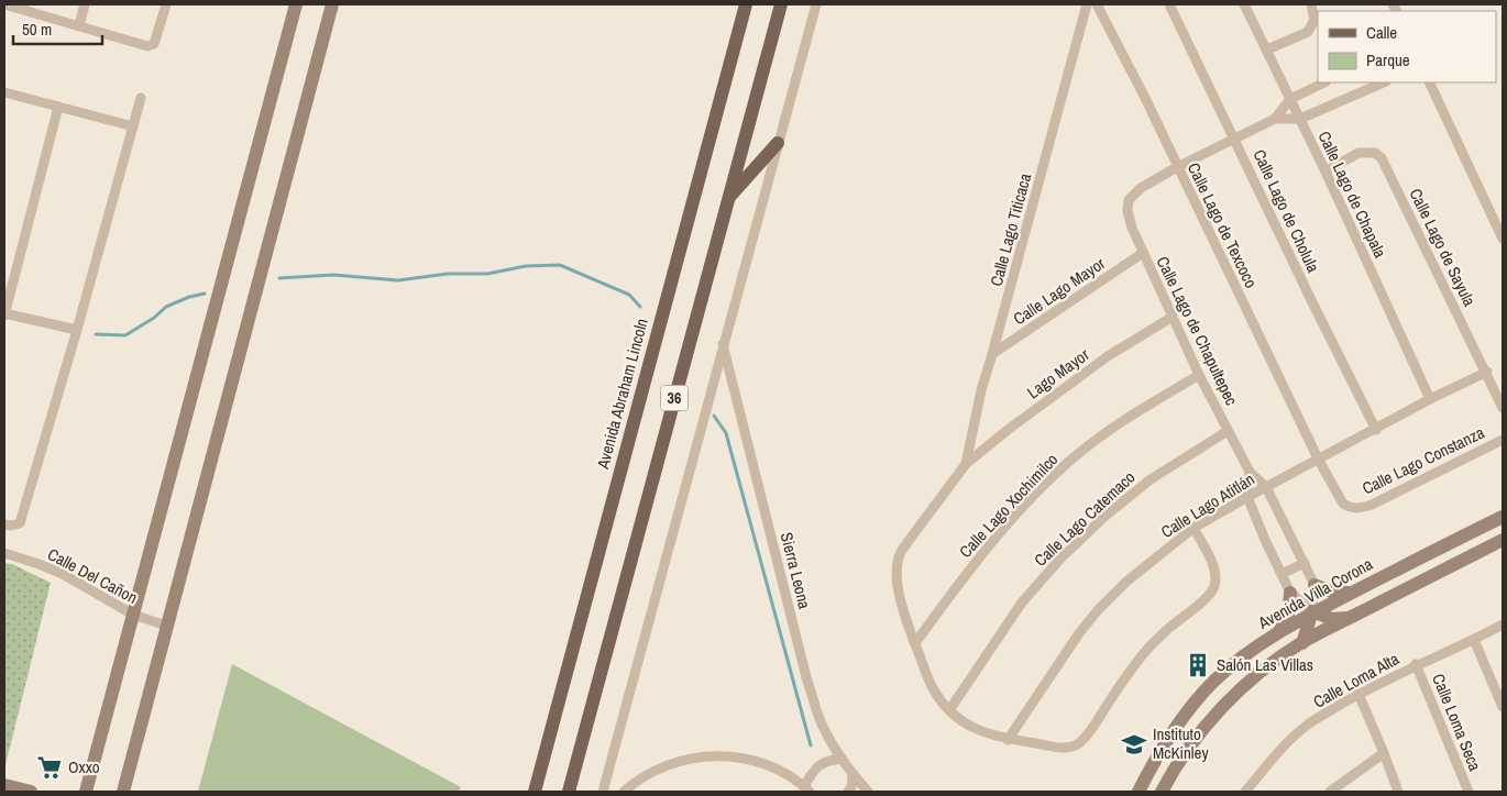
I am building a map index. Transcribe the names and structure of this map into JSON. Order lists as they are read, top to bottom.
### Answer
{
  "streets": {
    "main road": ["Avenida Abraham Lincoln", "36", "Avenida Villa Corona"],
    "street": [
      "Calle Lago de Chapala",
      "Calle Lago de Cholula",
      "Calle Lago de Texcoco",
      "Calle Lago Titicaca",
      "Calle Lago de Sayula",
      "Calle Lago Mayor",
      "Calle Lago de Chapultepec",
      "Lago Mayor",
      "Calle Lago Constanza",
      "Calle Lago Xochimilco",
      "Calle Lago Atitlán",
      "Calle Lago Catemaco",
      "Sierra Leona",
      "Calle Del Cañon",
      "Calle Loma Alta",
      "Calle Loma Seca"
    ]
  },
  "crossings": [
    ["Calle Lago de Chapala", "Calle Lago de Sayula"],
    ["Calle Lago de Chapala", "Calle Lago Atitlán"],
    ["Calle Lago de Cholula", "Calle Lago Atitlán"],
    ["Calle Lago de Texcoco", "Calle Lago de Chapultepec"],
    ["Calle Lago de Texcoco", "Calle Lago Constanza"],
    ["Calle Lago de Texcoco", "Calle Lago Atitlán"],
    ["Calle Lago Titicaca", "Calle Lago Mayor"],
    ["Calle Lago Titicaca", "Lago Mayor"],
    ["Calle Lago de Sayula", "Calle Lago Atitlán"],
    ["Calle Lago Mayor", "Calle Lago de Chapultepec"],
    ["Calle Lago de Chapultepec", "Lago Mayor"],
    ["Calle Lago de Chapultepec", "Calle Lago Xochimilco"],
    ["Calle Lago de Chapultepec", "Calle Lago Atitlán"],
    ["Calle Lago de Chapultepec", "Calle Lago Catemaco"],
    ["Calle Lago de Chapultepec", "Avenida Villa Corona"],
    ["Calle Lago Constanza", "Calle Lago Atitlán"],
    ["Calle Loma Alta", "Calle Loma Seca"]
  ],
  "places": {
    "building": ["Salón Las Villas"],
    "school or university": ["Instituto McKinley"],
    "supermarket": ["Oxxo"]
  },
  "legend": ["Calle", "Parque"],
  "scale_bar": "50 m"
}
